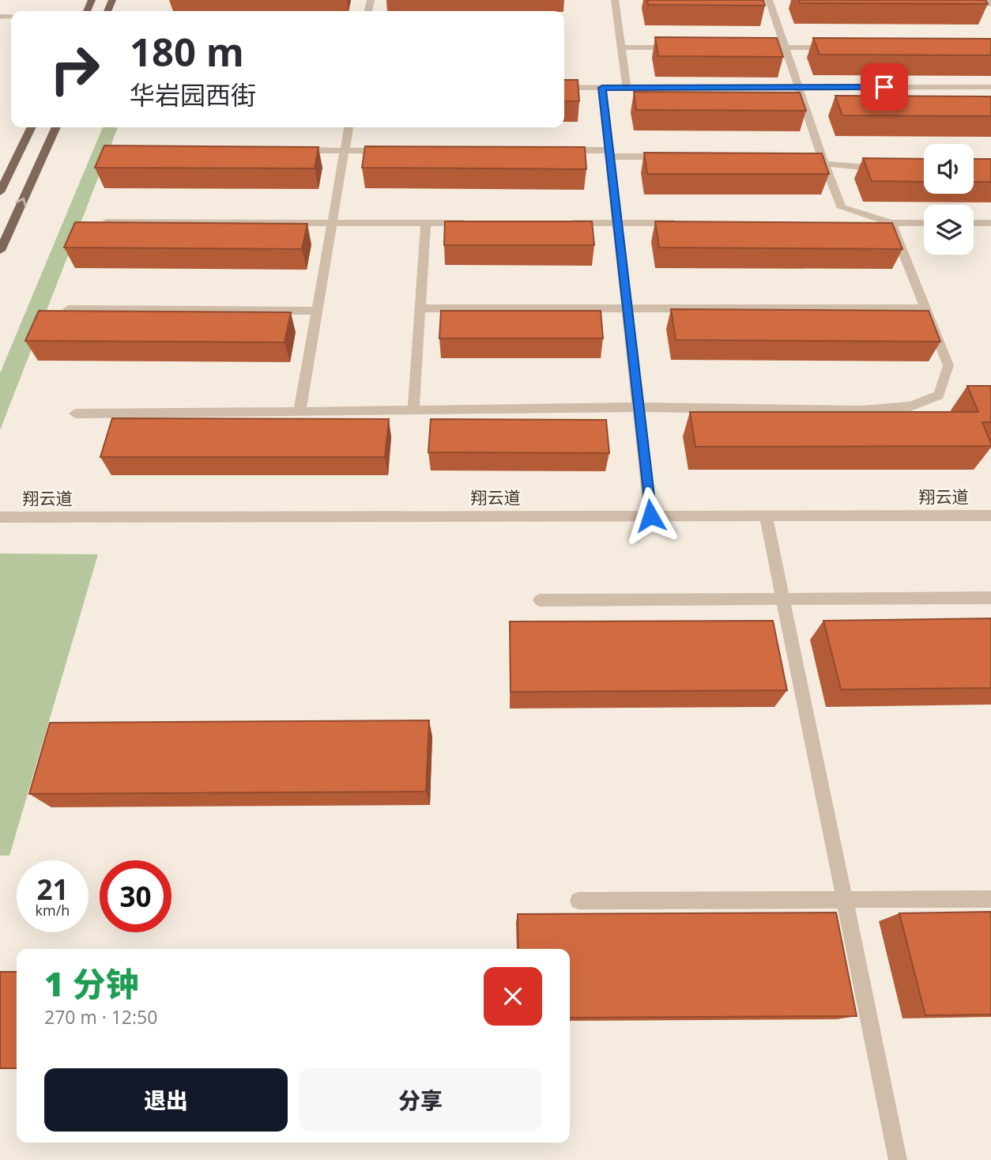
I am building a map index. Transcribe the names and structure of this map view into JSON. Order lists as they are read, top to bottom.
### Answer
{
  "streets": {
    "street": ["翔云道"]
  },
  "page": {
    "turn": ["180 m", "华岩园西街"],
    "speed": "21 km/h",
    "limit": "30",
    "heading": ["1 分钟", "270 m · 12:50"],
    "buttons": ["退出", "分享"]
  }
}
